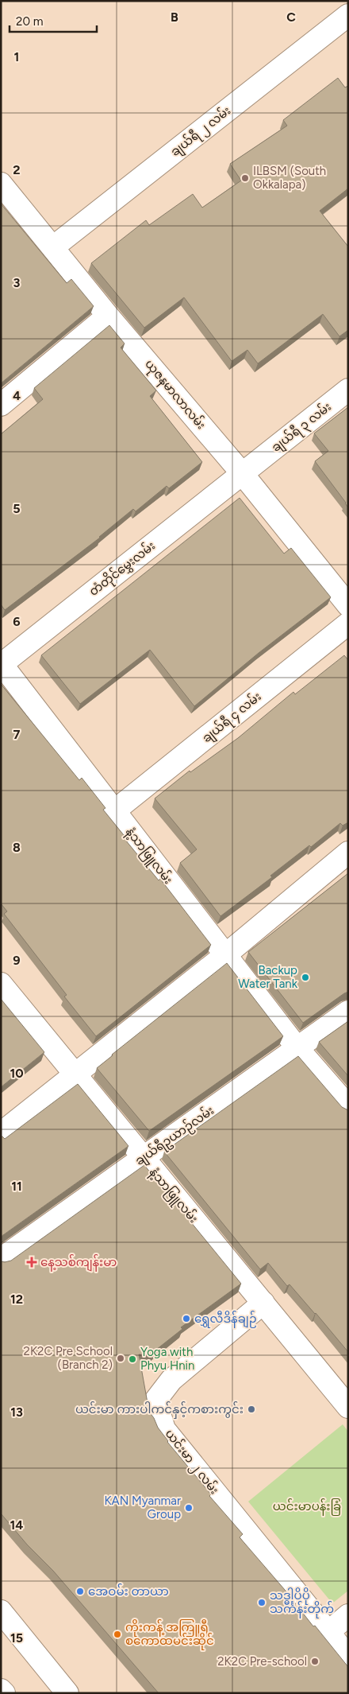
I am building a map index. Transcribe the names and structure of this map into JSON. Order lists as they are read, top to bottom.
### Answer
{
  "streets": {
    "street": [
      "ချယ်ရီ ၂ လမ်း",
      "ယုဇနမာလာလမ်း",
      "ချယ်ရီ ၃ လမ်း",
      "တံတိုင်မွှေးလမ်း",
      "ချယ်ရီ ၄ လမ်း",
      "နံ့သာဖြူလမ်း",
      "ချယ်ရီဥယာဉ်လမ်း",
      "ယင်းမာ ၂ လမ်း"
    ]
  },
  "crossings": [
    ["ချယ်ရီ ၂ လမ်း", "ယုဇနမာလာလမ်း"],
    ["ယုဇနမာလာလမ်း", "ချယ်ရီ ၃ လမ်း"],
    ["ယုဇနမာလာလမ်း", "တံတိုင်မွှေးလမ်း"],
    ["ချယ်ရီ ၃ လမ်း", "တံတိုင်မွှေးလမ်း"],
    ["တံတိုင်မွှေးလမ်း", "နံ့သာဖြူလမ်း"],
    ["ချယ်ရီ ၄ လမ်း", "နံ့သာဖြူလမ်း"],
    ["နံ့သာဖြူလမ်း", "ချယ်ရီဥယာဉ်လမ်း"],
    ["နံ့သာဖြူလမ်း", "ယင်းမာ ၂ လမ်း"]
  ],
  "parks": ["ယင်းမာပန်းခြံ"],
  "places": {
    "other": [
      "ILBSM (South Okkalapa)",
      "Backup Water Tank",
      "ရွှေလီဒိန်ချဉ်",
      "2K2C Pre School (Branch 2)",
      "Yoga with Phyu Hnin",
      "ယင်းမာ ကားပါကင်နှင့်ကစားကွင်း",
      "KAN Myanmar Group",
      "အေဝမ်း တာယာ",
      "သဒ္ဓါပိုပို သင်္ကန်းတိုက်",
      "ကိုးကန့် အကြူရီ စကောထမင်းဆိုင်",
      "2K2C Pre-school"
    ],
    "health": ["နေ့သစ်ကျန်းမာ"]
  },
  "scale_bar": "20 m",
  "grid": {
    "columns": ["B", "C"],
    "rows": [
      "1",
      "2",
      "3",
      "4",
      "5",
      "6",
      "7",
      "8",
      "9",
      "10",
      "11",
      "12",
      "13",
      "14",
      "15"
    ]
  }
}
